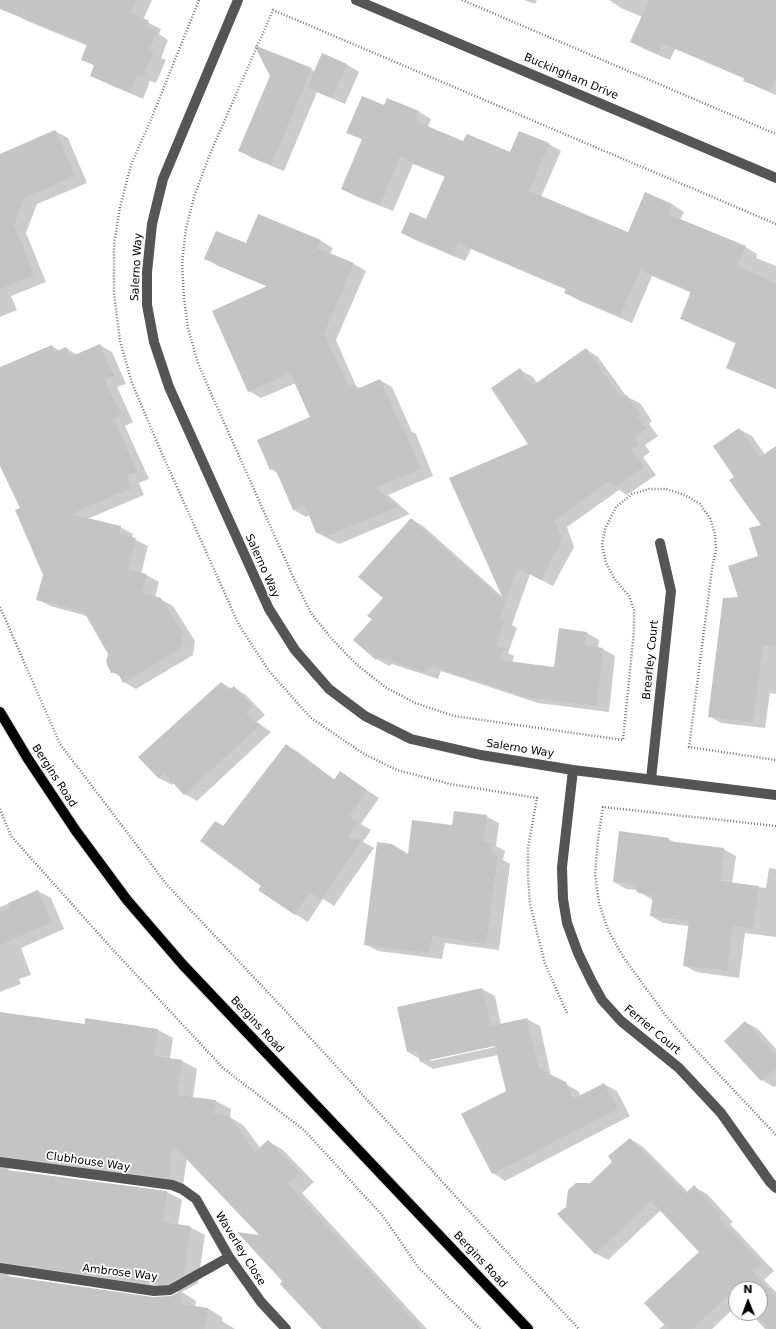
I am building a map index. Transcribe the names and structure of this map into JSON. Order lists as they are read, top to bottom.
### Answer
{
  "streets": {
    "main road": ["Bergins Road"],
    "street": [
      "Buckingham Drive",
      "Salerno Way",
      "Brearley Court",
      "Ferrier Court",
      "Clubhouse Way",
      "Waverley Close",
      "Ambrose Way"
    ]
  },
  "crossings": [
    ["Salerno Way", "Brearley Court"],
    ["Salerno Way", "Ferrier Court"],
    ["Clubhouse Way", "Waverley Close"],
    ["Waverley Close", "Ambrose Way"]
  ],
  "north": "top"
}
